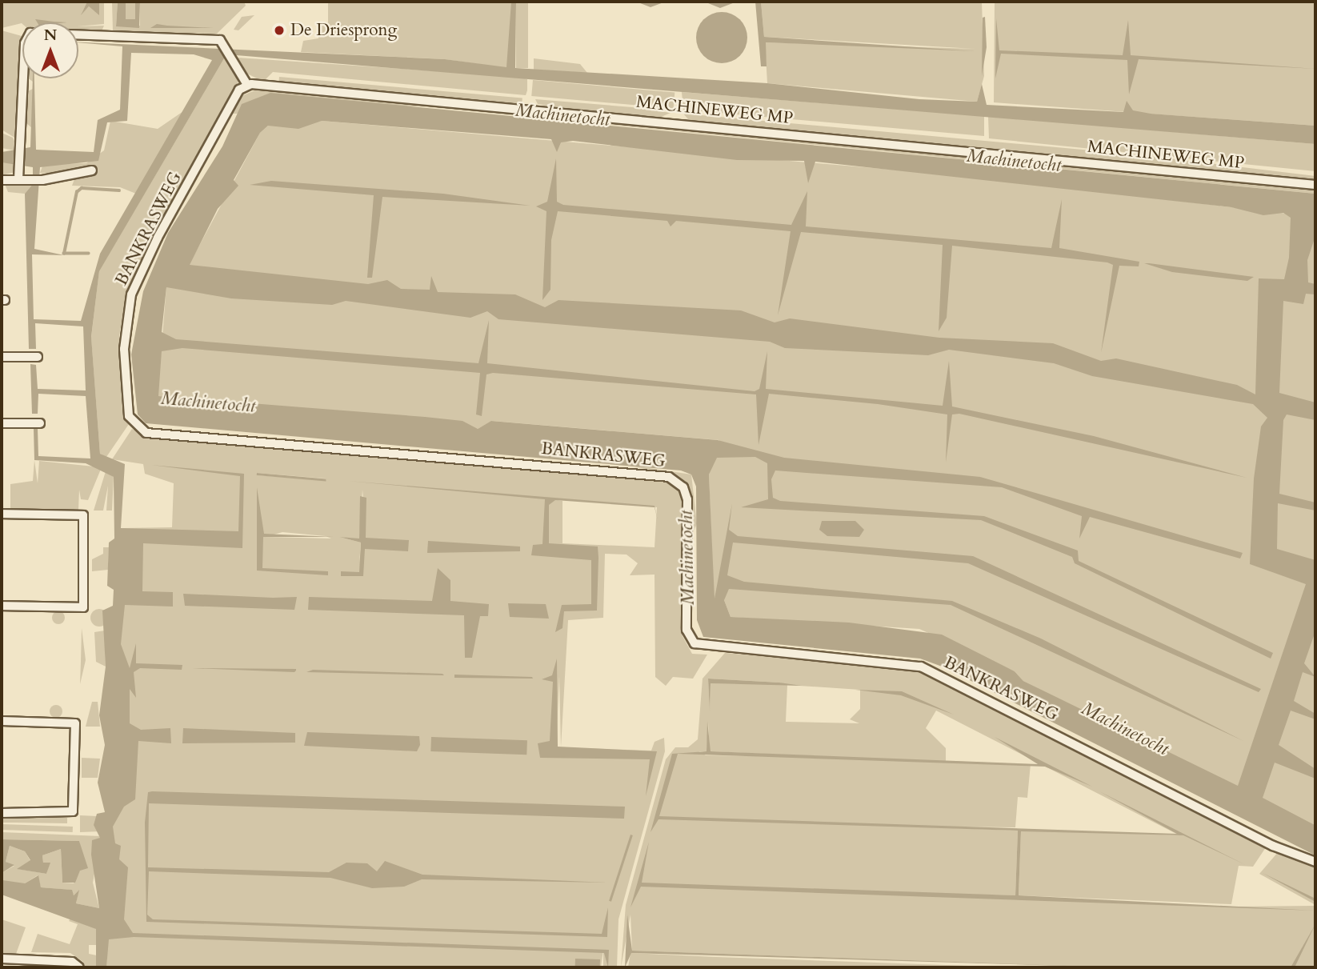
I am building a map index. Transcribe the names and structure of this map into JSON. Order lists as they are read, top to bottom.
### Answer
{
  "streets": {
    "street": ["MACHINEWEG MP", "BANKRASWEG"]
  },
  "crossings": [
    ["MACHINEWEG MP", "BANKRASWEG"]
  ],
  "water": ["Machinetocht"],
  "places": ["De Driesprong"],
  "north": "top"
}
